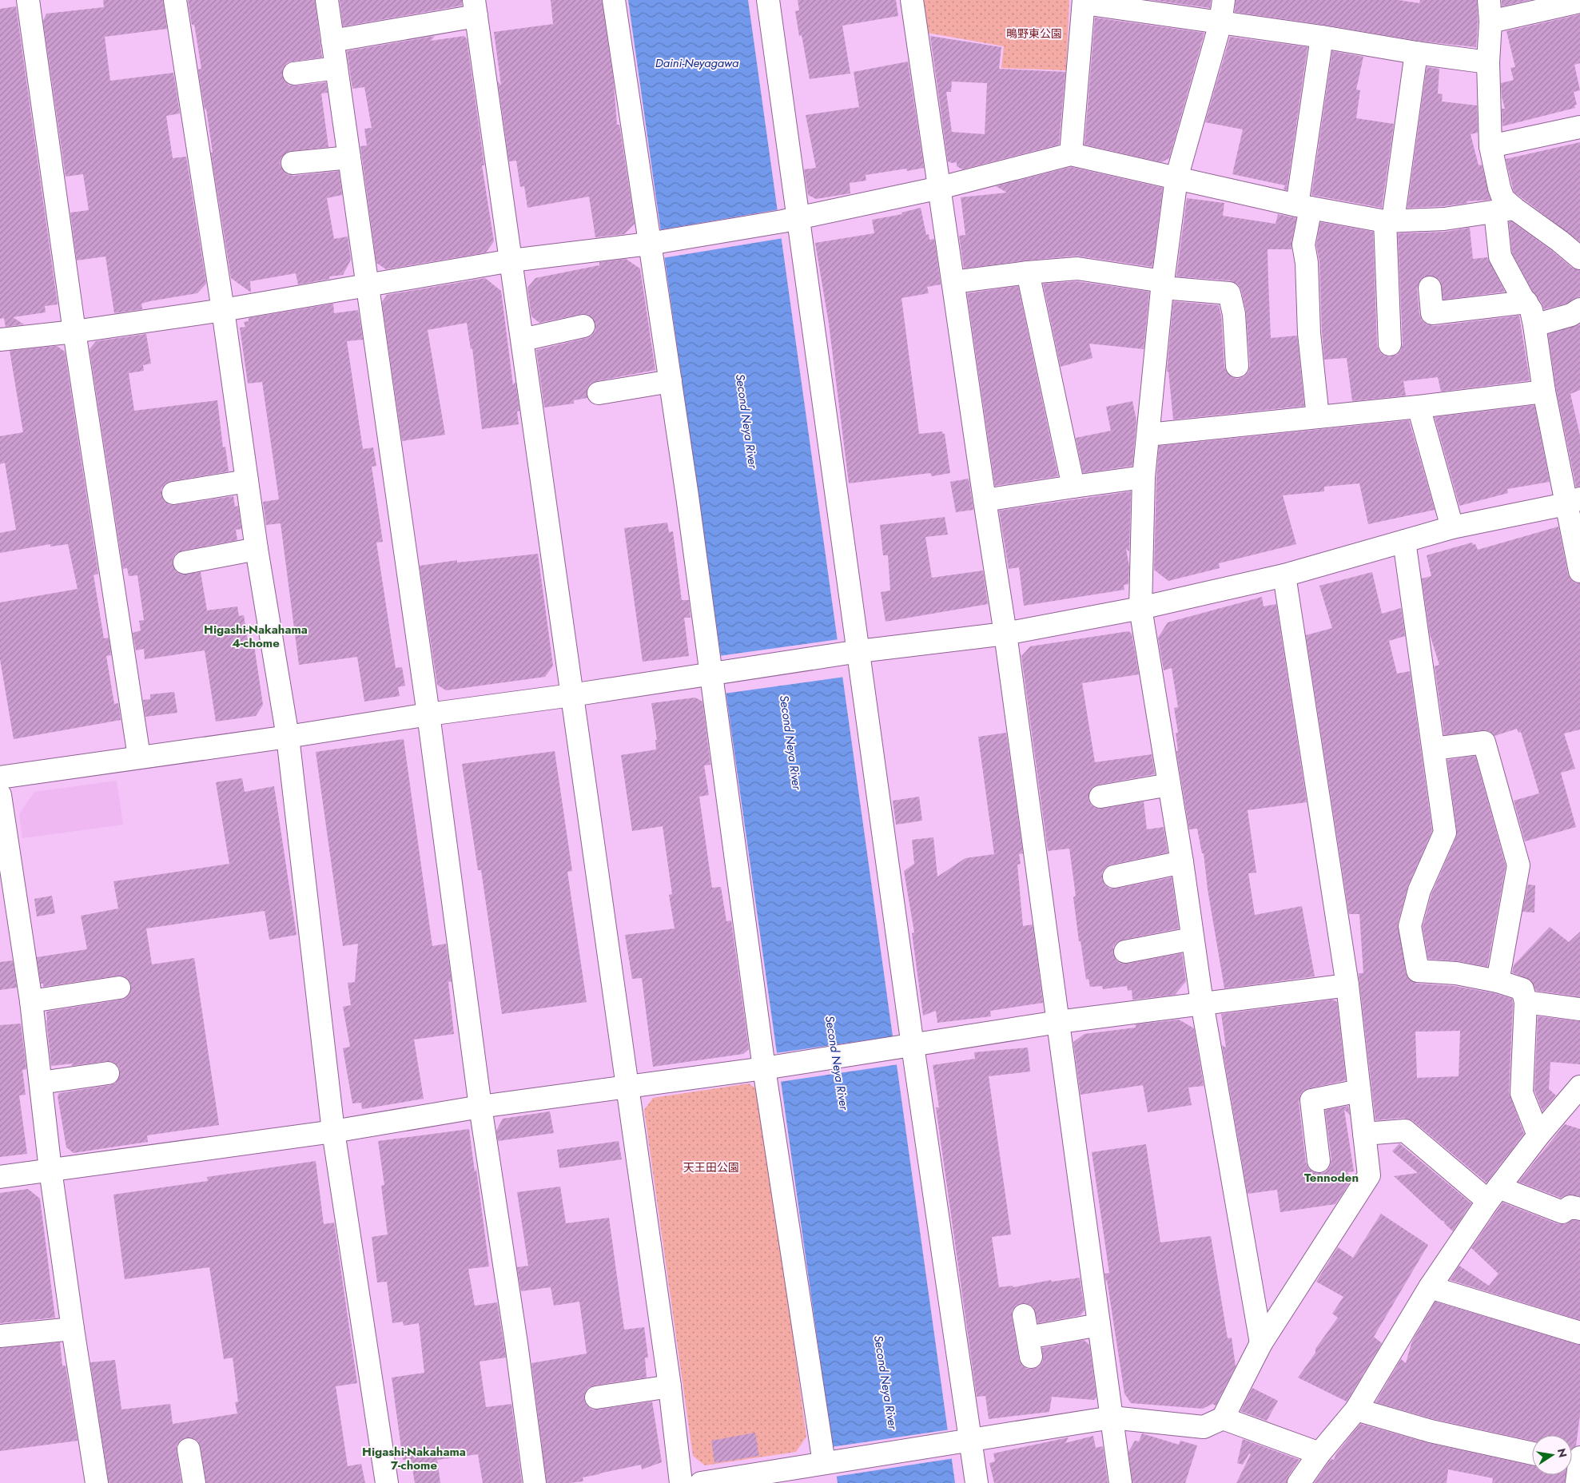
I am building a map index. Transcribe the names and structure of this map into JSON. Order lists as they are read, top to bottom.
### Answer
{
  "districts": ["Higashi-Nakahama 4-chome", "Tennoden", "Higashi-Nakahama 7-chome"],
  "water": ["Daini-Neyagawa", "Second Neya River"],
  "parks": ["鴫野東公園", "天王田公園"],
  "north": "right"
}
